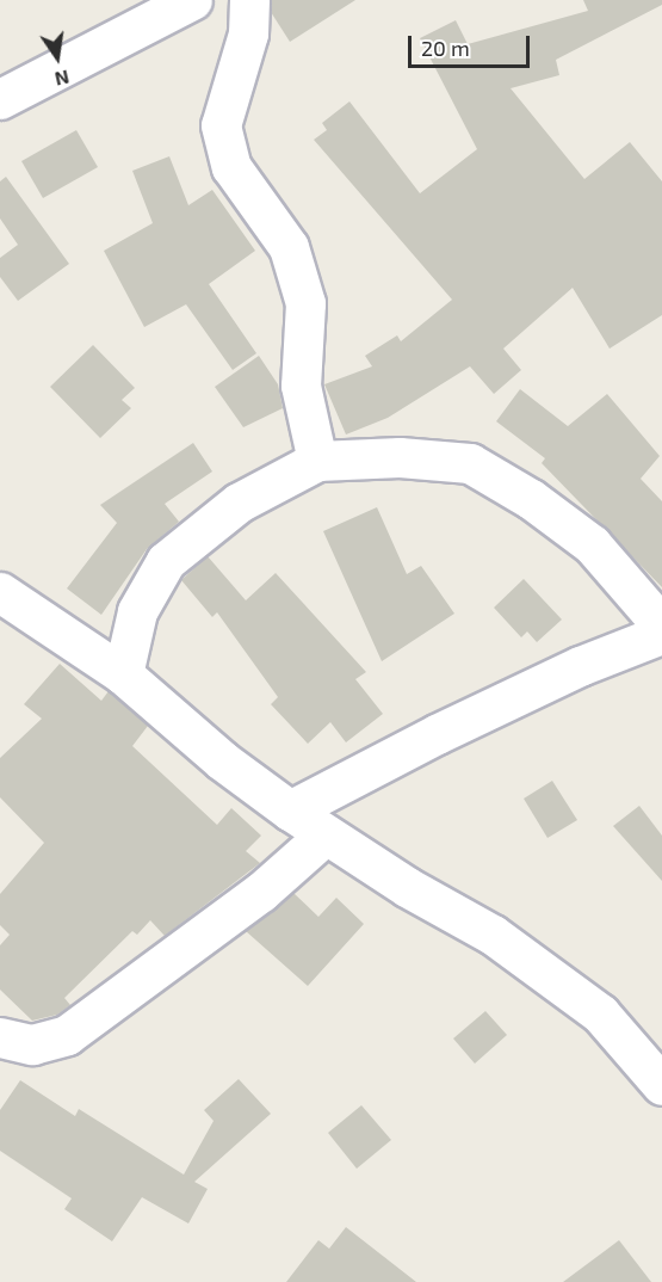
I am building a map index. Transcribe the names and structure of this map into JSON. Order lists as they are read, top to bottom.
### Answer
{
  "scale_bar": "20 m",
  "north": "bottom"
}
